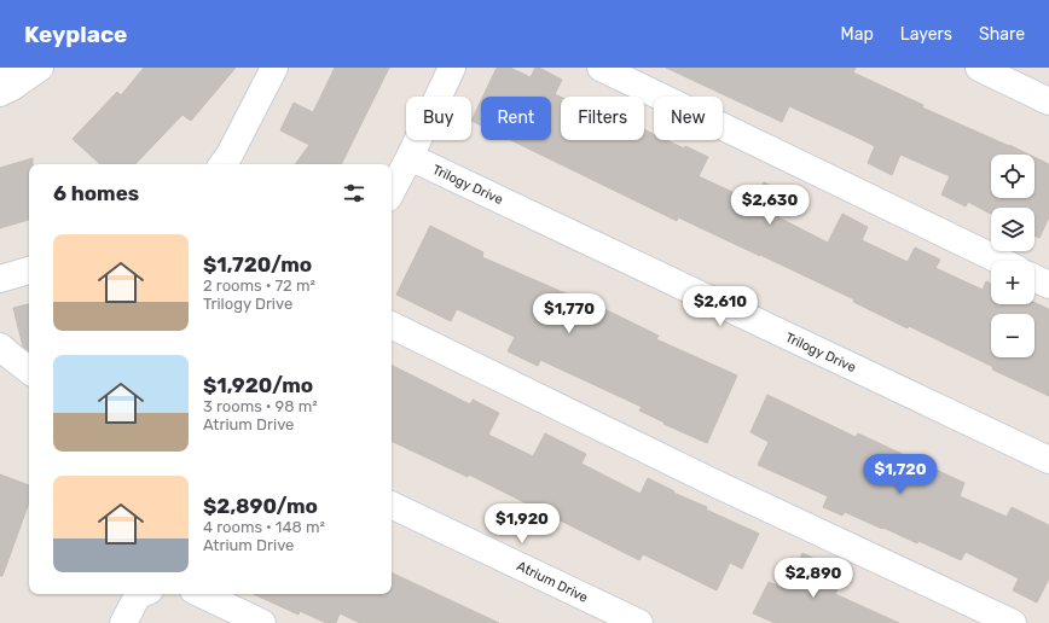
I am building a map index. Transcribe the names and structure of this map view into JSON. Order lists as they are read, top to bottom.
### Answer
{
  "streets": {
    "street": ["Trilogy Drive", "Atrium Drive"]
  },
  "page": {
    "header": "Keyplace",
    "nav": ["Map", "Layers", "Share"],
    "chip": [
      "Buy",
      "Rent",
      "Filters",
      "New"
    ],
    "map_buttons": ["+", "−"],
    "heading": "6 homes",
    "price": [
      "$2,630",
      "$2,610",
      "$1,770",
      "$1,720",
      "$1,920",
      "$2,890"
    ],
    "list": [
      {
        "name": "$1,720/mo",
        "note": "2 rooms · 72 m² · Trilogy Drive"
      },
      {
        "name": "$1,920/mo",
        "note": "3 rooms · 98 m² · Atrium Drive"
      },
      {
        "name": "$2,890/mo",
        "note": "4 rooms · 148 m² · Atrium Drive"
      }
    ]
  }
}
